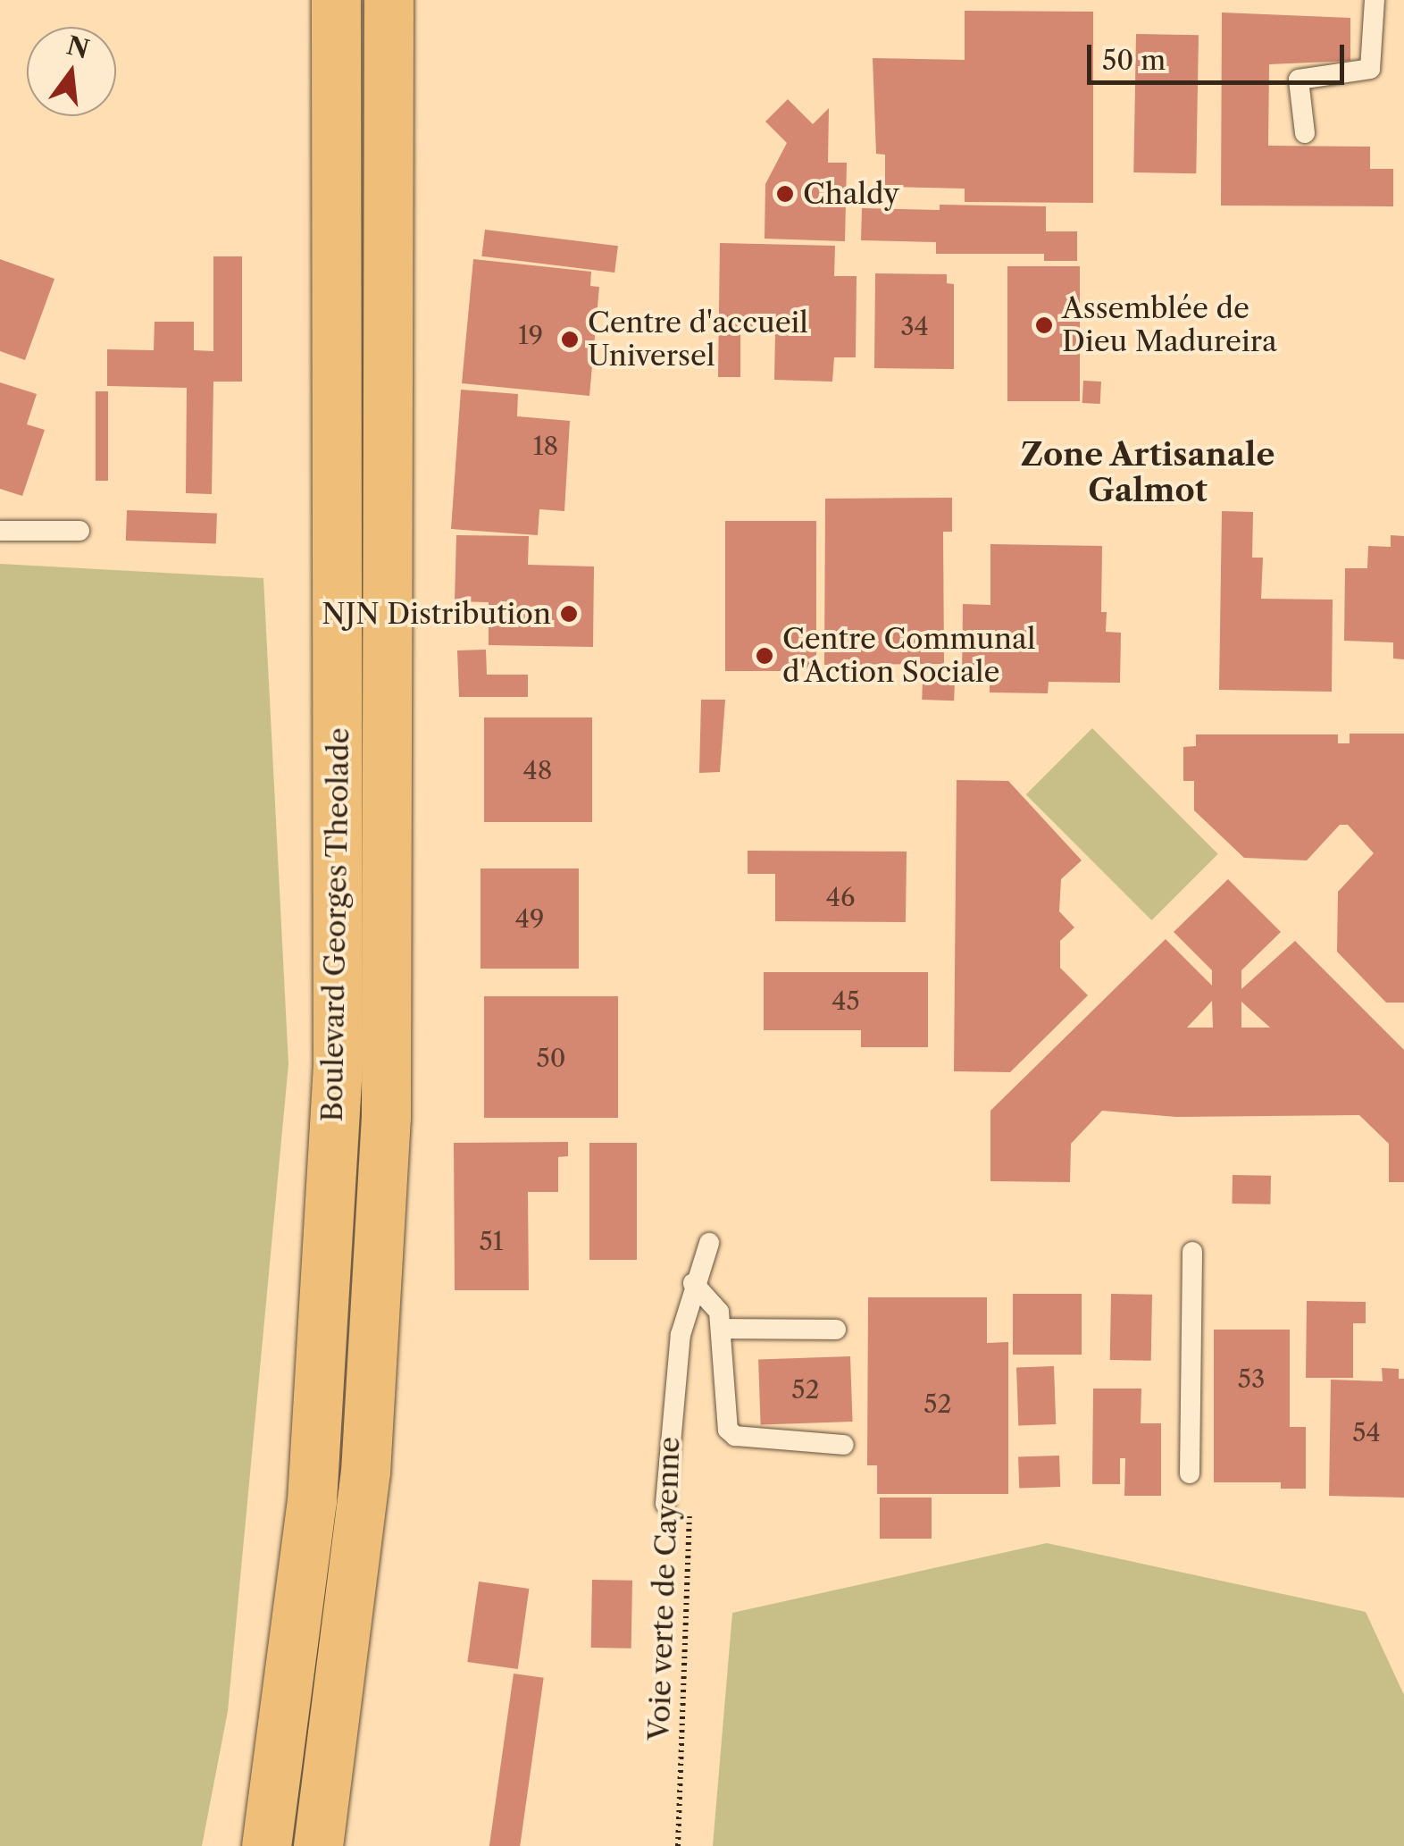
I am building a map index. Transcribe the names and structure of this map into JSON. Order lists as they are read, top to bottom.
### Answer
{
  "streets": {
    "main road": ["Boulevard Georges Theolade"],
    "path": ["Voie verte de Cayenne"]
  },
  "districts": ["Zone Artisanale Galmot"],
  "places": [
    "Chaldy",
    "Assemblée de Dieu Madureira",
    "Centre d'accueil Universel",
    "NJN Distribution",
    "Centre Communal d'Action Sociale"
  ],
  "house_numbers": [
    "34",
    "19",
    "18",
    "48",
    "46",
    "49",
    "45",
    "50",
    "51",
    "53",
    "52",
    "52",
    "54"
  ],
  "scale_bar": "50 m",
  "north": "top"
}
